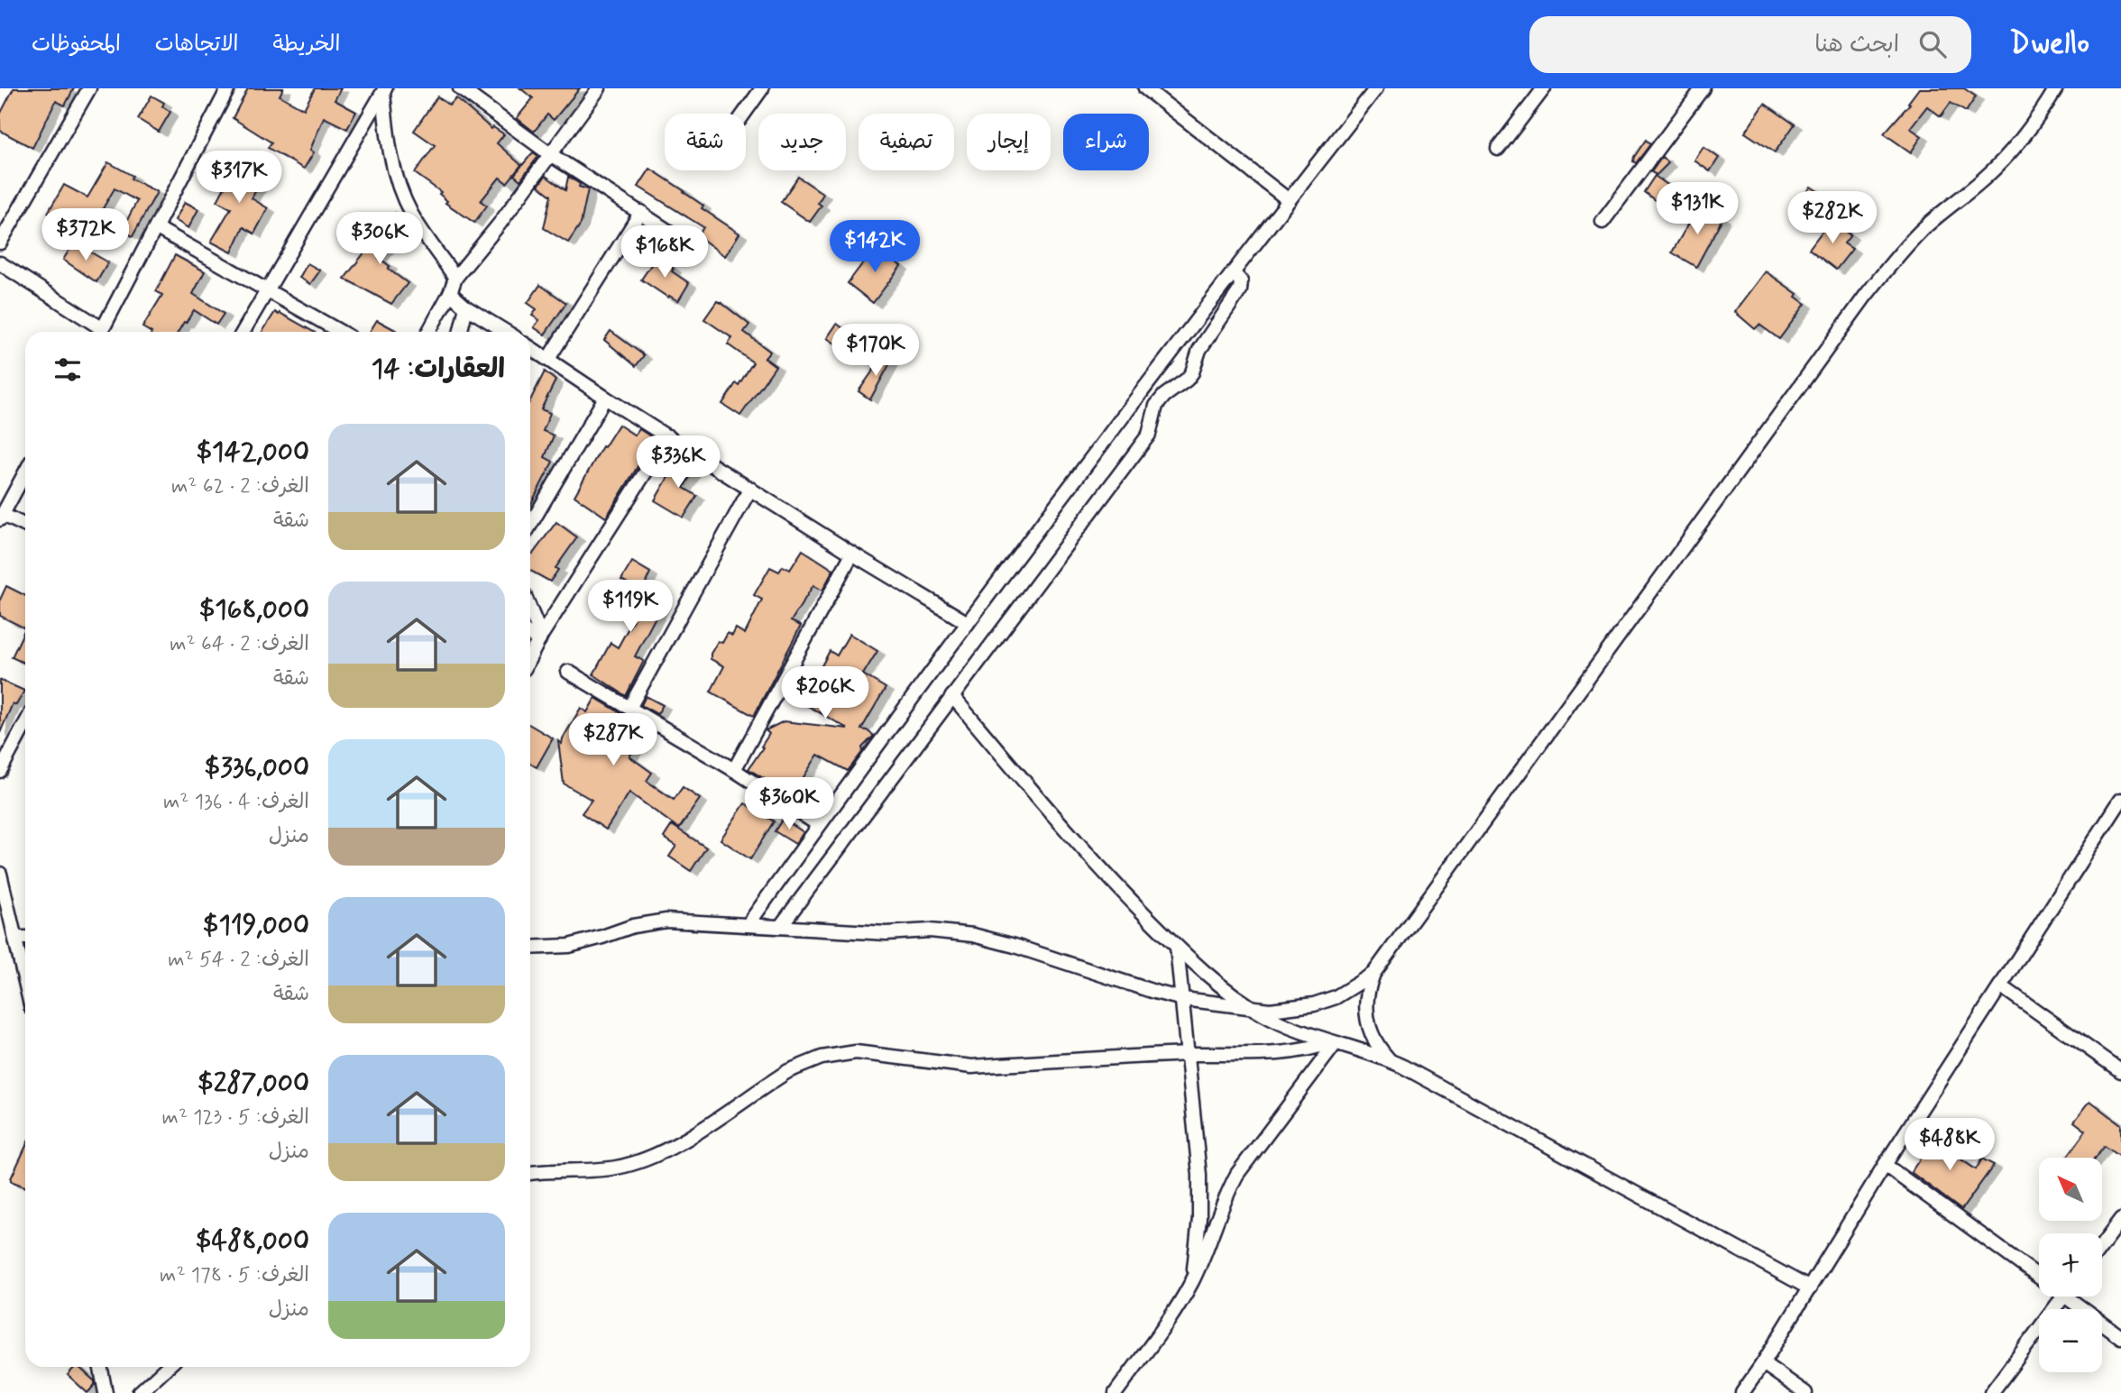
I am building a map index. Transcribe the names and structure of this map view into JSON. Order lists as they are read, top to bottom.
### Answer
{
  "north": "top left",
  "page": {
    "header": "Dwello",
    "search": "ابحث هنا",
    "nav": ["الخريطة", "الاتجاهات", "المحفوظات"],
    "chip": [
      "شراء",
      "إيجار",
      "تصفية",
      "جديد",
      "شقة"
    ],
    "price": [
      "$317K",
      "$131K",
      "$282K",
      "$372K",
      "$306K",
      "$142K",
      "$168K",
      "$170K",
      "$336K",
      "$119K",
      "$206K",
      "$287K",
      "$360K",
      "$488K"
    ],
    "heading": "العقارات: 14",
    "list": [
      {
        "name": "$142,000",
        "note": "الغرف: 2 · 62 m² · شقة"
      },
      {
        "name": "$168,000",
        "note": "الغرف: 2 · 64 m² · شقة"
      },
      {
        "name": "$336,000",
        "note": "الغرف: 4 · 136 m² · منزل"
      },
      {
        "name": "$119,000",
        "note": "الغرف: 2 · 54 m² · شقة"
      },
      {
        "name": "$287,000",
        "note": "الغرف: 5 · 123 m² · منزل"
      },
      {
        "name": "$488,000",
        "note": "الغرف: 5 · 178 m² · منزل"
      }
    ],
    "map_buttons": ["+", "−"]
  }
}
